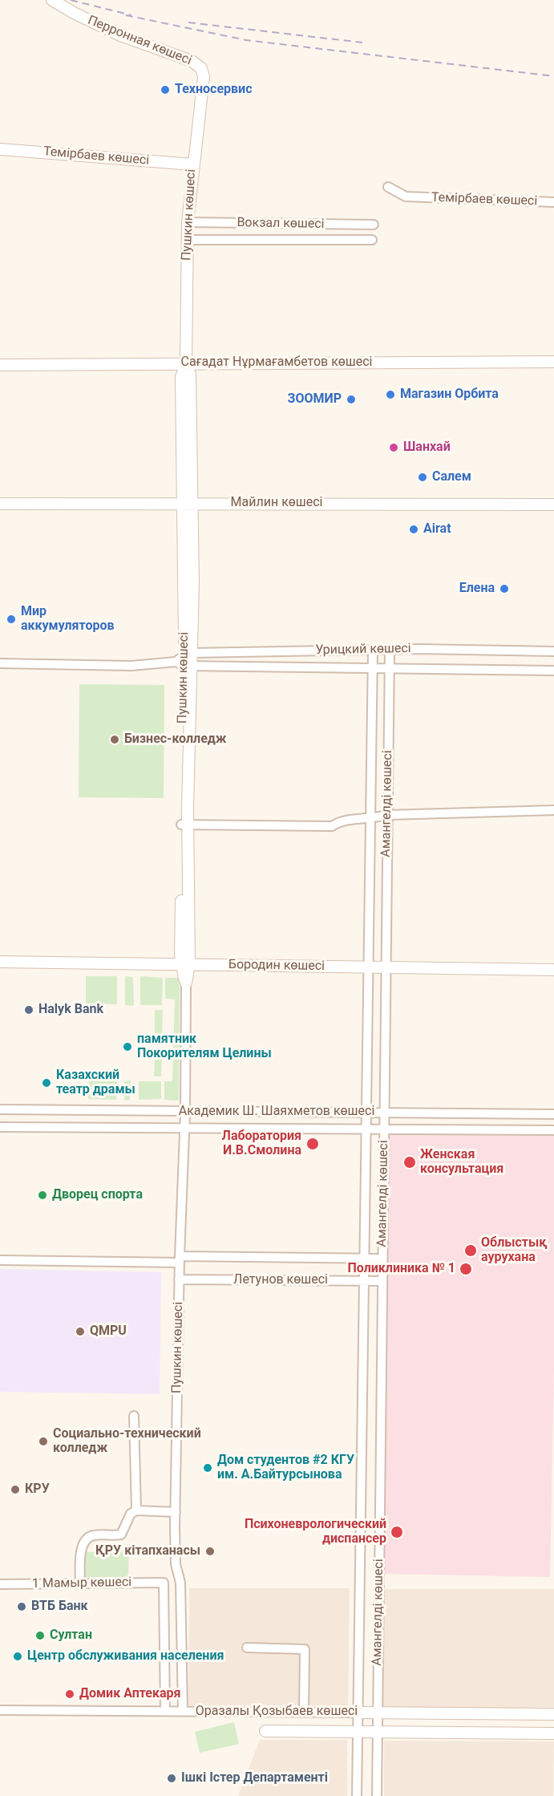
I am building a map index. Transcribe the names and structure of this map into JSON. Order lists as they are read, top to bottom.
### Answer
{
  "streets": {
    "street": [
      "Перронная көшесі",
      "Темірбаев көшесі",
      "Пушкин көшесі",
      "Вокзал көшесі",
      "Сағадат Нұрмағамбетов көшесі",
      "Майлин көшесі",
      "Урицкий көшесі",
      "Амангелді көшесі",
      "Бородин көшесі",
      "Академик Ш. Шаяхметов көшесі",
      "Летунов көшесі",
      "1 Мамыр көшесі",
      "Оразалы Қозыбаев көшесі"
    ]
  },
  "crossings": [
    ["Перронная көшесі", "Пушкин көшесі"],
    ["Темірбаев көшесі", "Пушкин көшесі"],
    ["Пушкин көшесі", "Вокзал көшесі"],
    ["Пушкин көшесі", "Сағадат Нұрмағамбетов көшесі"],
    ["Пушкин көшесі", "Майлин көшесі"],
    ["Пушкин көшесі", "Урицкий көшесі"],
    ["Пушкин көшесі", "Бородин көшесі"],
    ["Пушкин көшесі", "Академик Ш. Шаяхметов көшесі"],
    ["Пушкин көшесі", "Летунов көшесі"],
    ["Пушкин көшесі", "Оразалы Қозыбаев көшесі"],
    ["Урицкий көшесі", "Амангелді көшесі"],
    ["Амангелді көшесі", "Бородин көшесі"],
    ["Амангелді көшесі", "Академик Ш. Шаяхметов көшесі"],
    ["Амангелді көшесі", "Летунов көшесі"],
    ["Амангелді көшесі", "Оразалы Қозыбаев көшесі"],
    ["1 Мамыр көшесі", "Оразалы Қозыбаев көшесі"]
  ],
  "places": [
    "Техносервис",
    "Магазин Орбита",
    "ЗООМИР",
    "Шанхай",
    "Салем",
    "Airat",
    "Елена",
    "Мир аккумуляторов",
    "Бизнес-колледж",
    "Halyk Bank",
    "памятник Покорителям Целины",
    "Казахский театр драмы",
    "Лаборатория И.В.Смолина",
    "Женская консультация",
    "Дворец спорта",
    "Облыстық аурухана",
    "Поликлиника № 1",
    "QMPU",
    "Социально-технический колледж",
    "Дом студентов #2 КГУ им. А.Байтурсынова",
    "КРУ",
    "Психоневрологический диспансер",
    "ҚРУ кітапханасы",
    "ВТБ Банк",
    "Султан",
    "Центр обслуживания населения",
    "Домик Аптекаря",
    "Ішкі Істер Департаменті"
  ]
}
